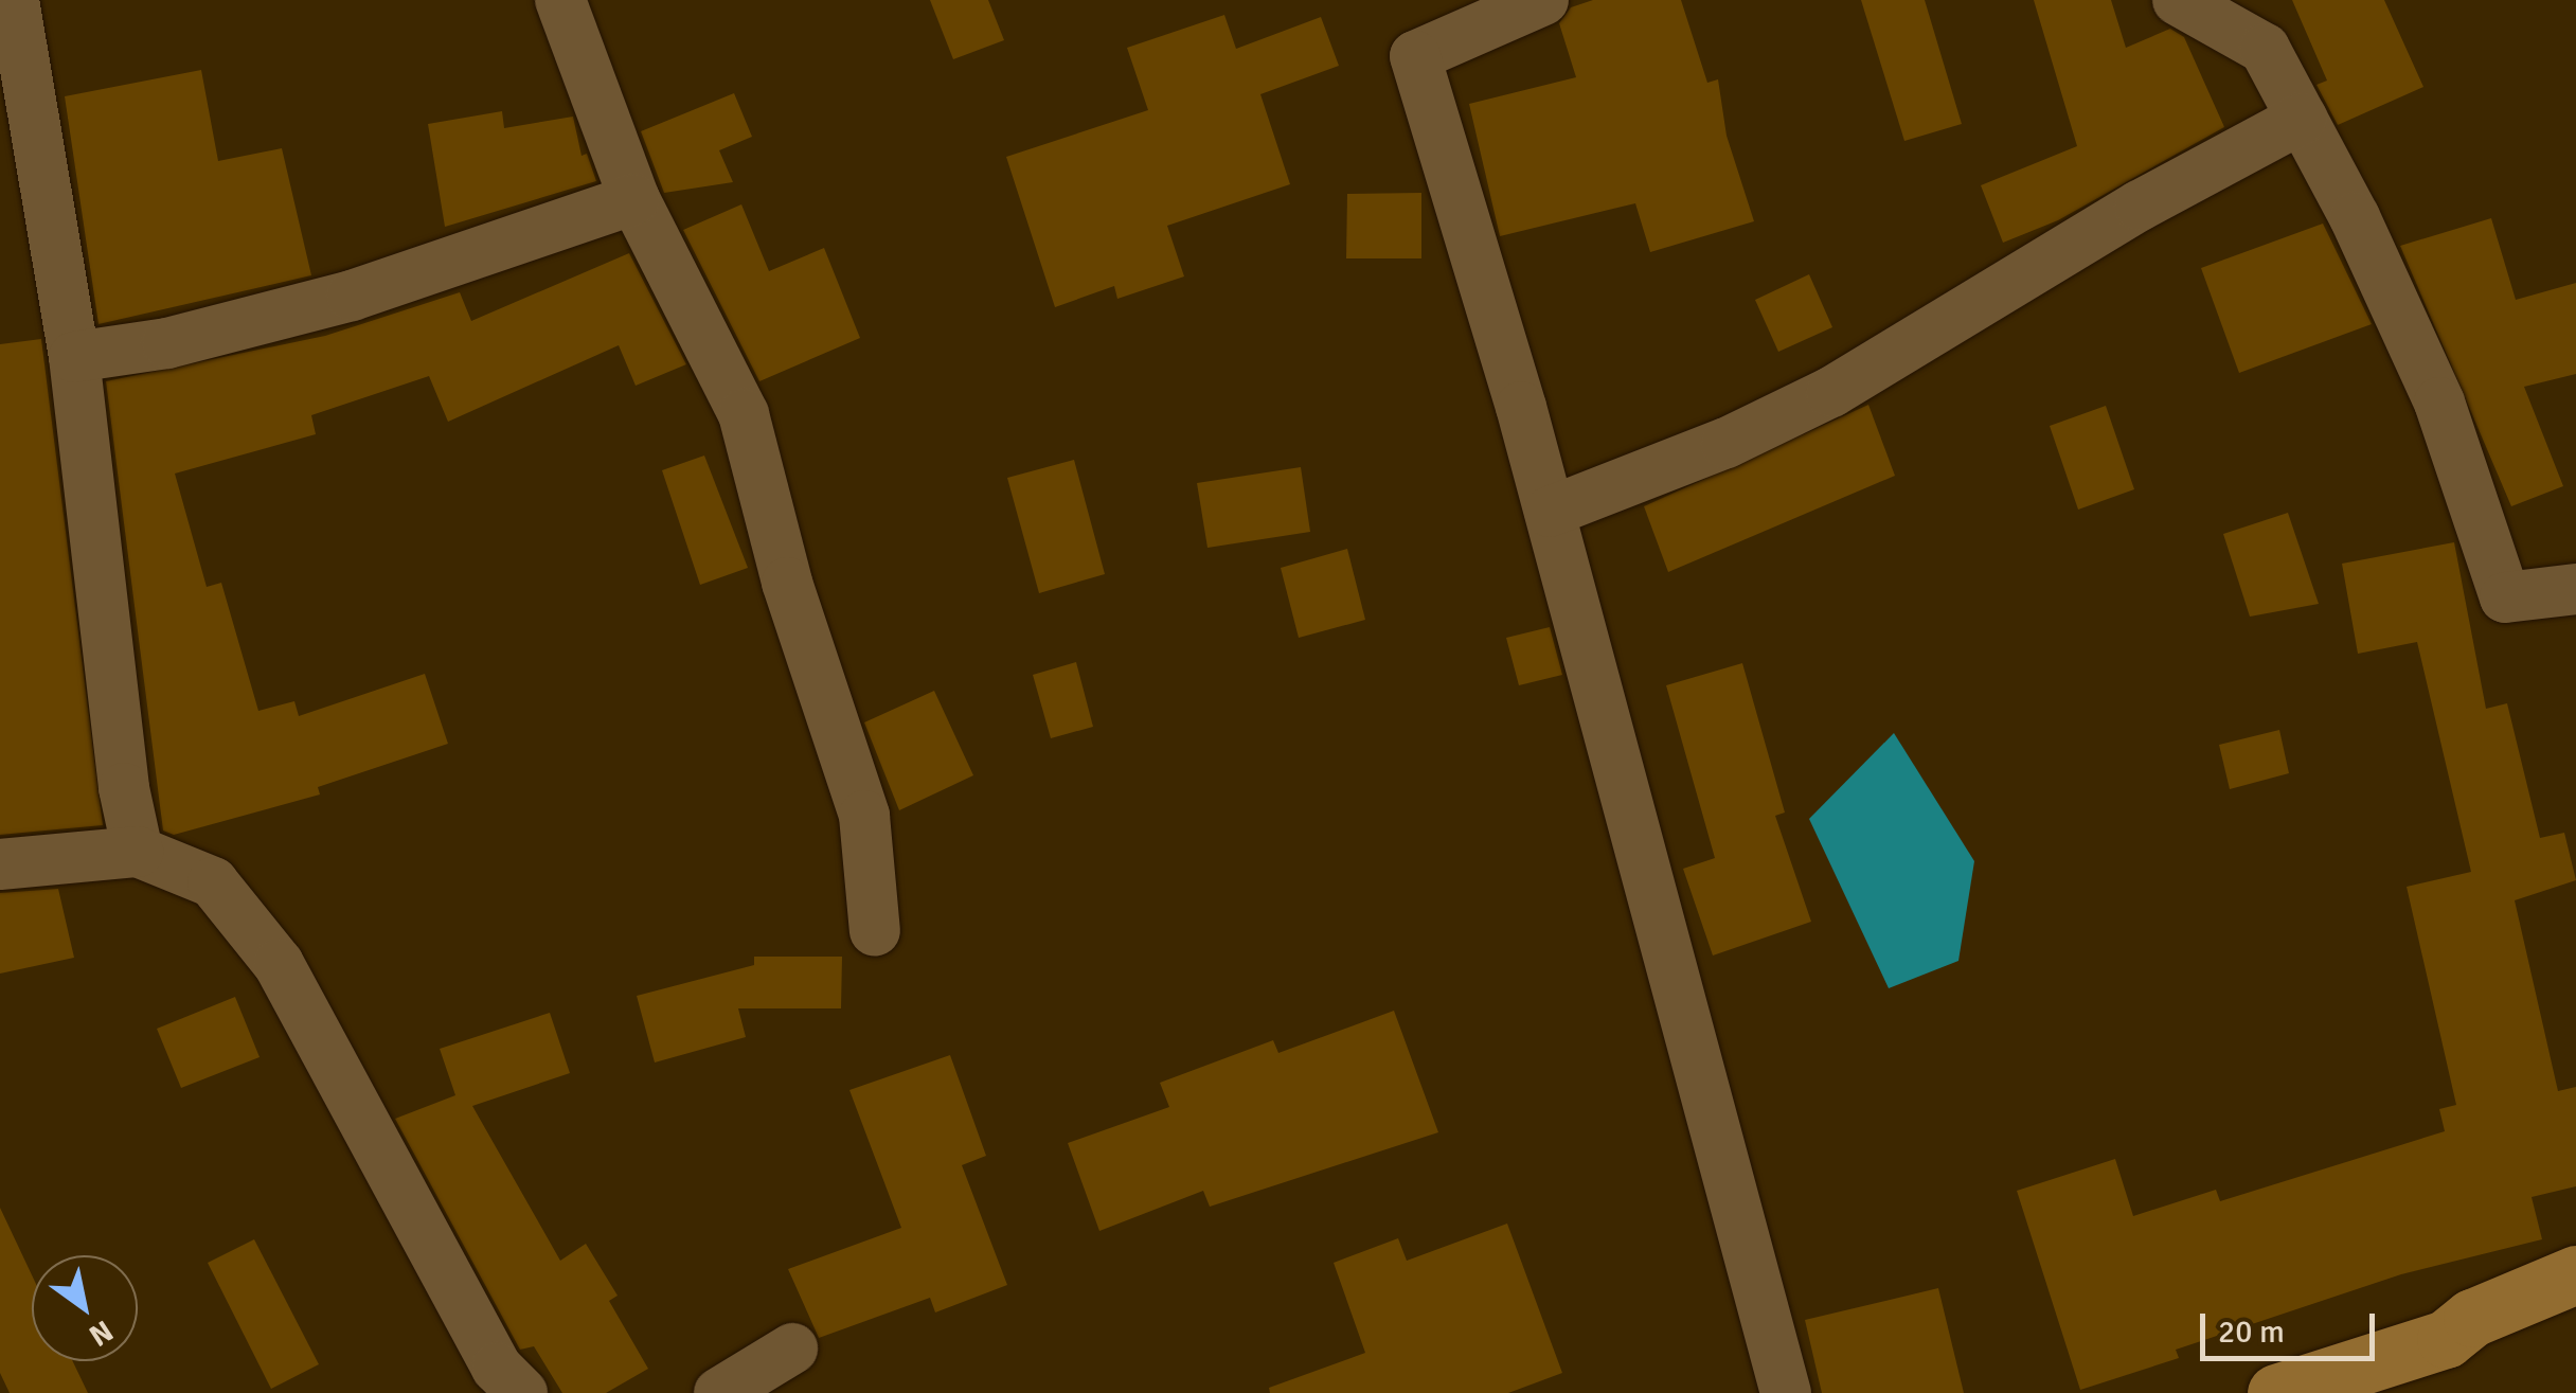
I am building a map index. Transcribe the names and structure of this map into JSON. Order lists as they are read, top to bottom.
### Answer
{
  "scale_bar": "20 m",
  "north": "bottom right"
}
